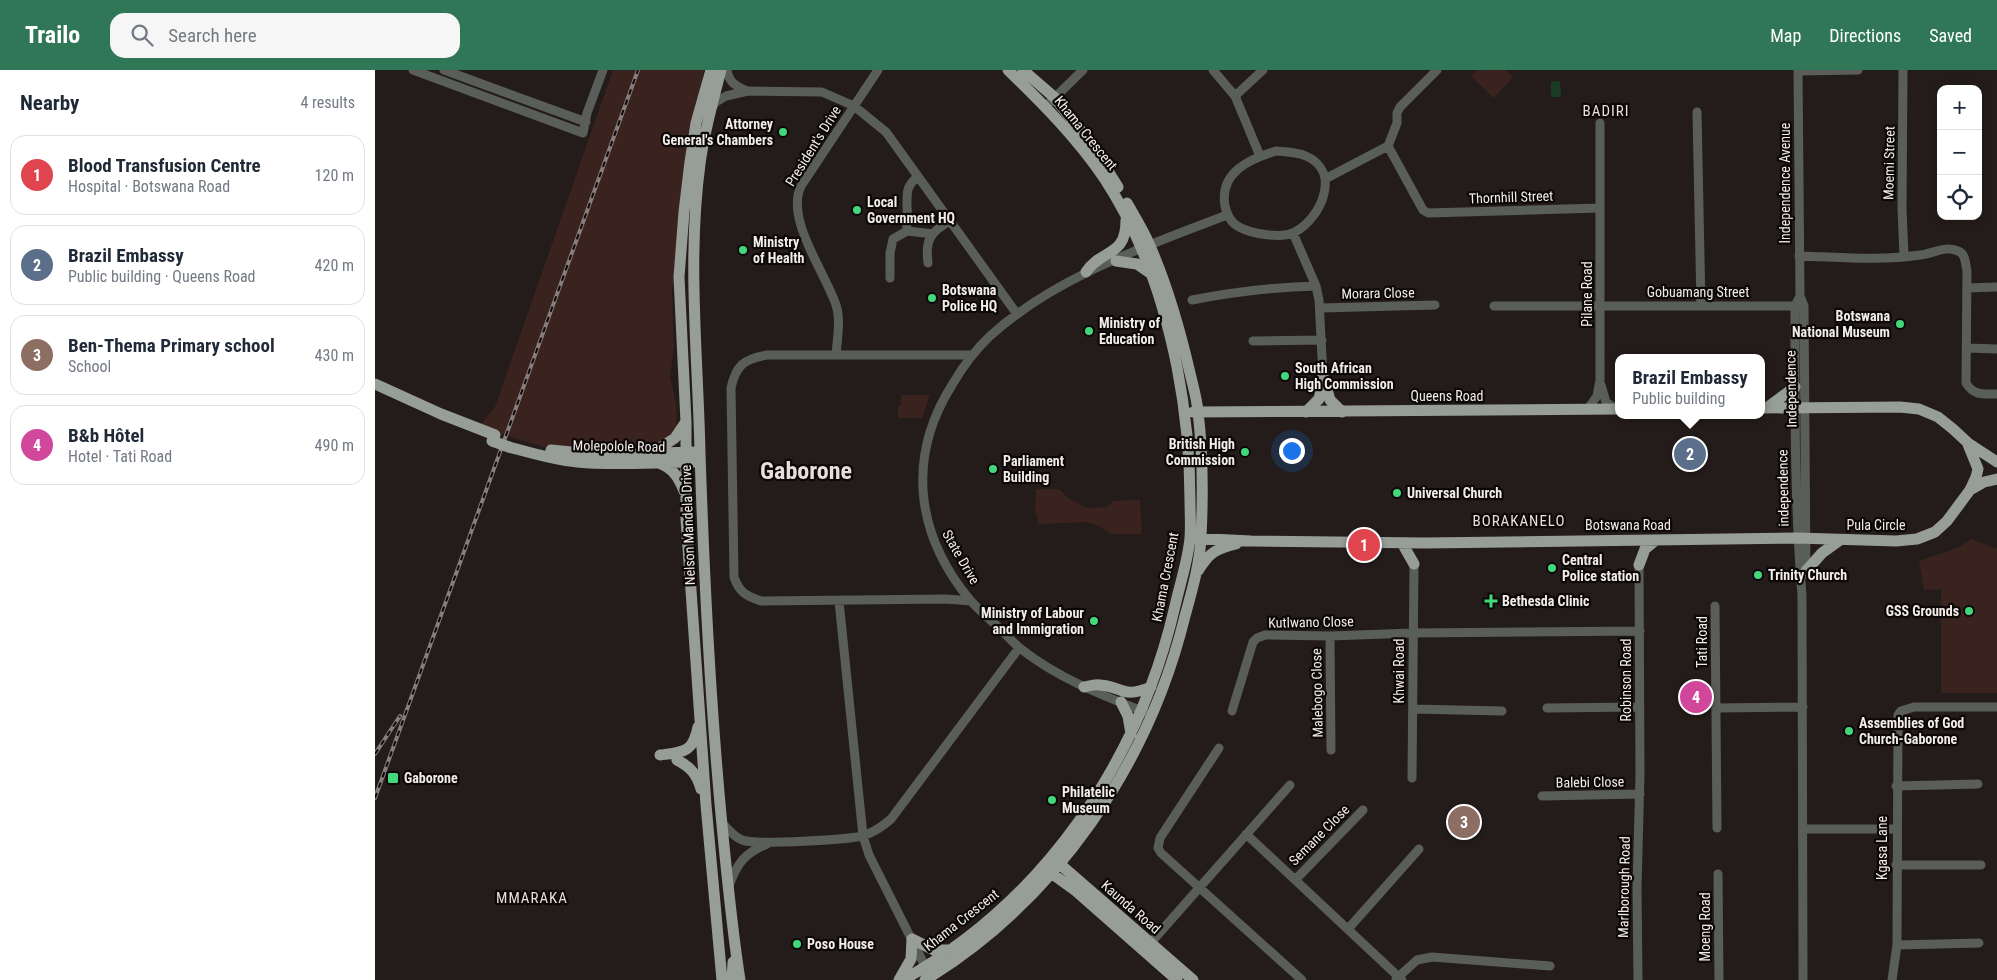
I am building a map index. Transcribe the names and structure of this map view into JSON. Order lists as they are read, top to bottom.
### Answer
{
  "streets": {
    "main road": [
      "Khama Crescent",
      "Queens Road",
      "Molepolole Road",
      "Nelson Mandela Drive",
      "Botswana Road",
      "Pula Circle",
      "Kaunda Road"
    ],
    "street": [
      "President's Drive",
      "Moemi Street",
      "Independence Avenue",
      "Thornhill Street",
      "Gobuamang Street",
      "Morara Close",
      "Pilane Road",
      "Independence",
      "State Drive",
      "Kutlwano Close",
      "Tati Road",
      "Khwai Road",
      "Robinson Road",
      "Malebogo Close",
      "Balebi Close",
      "Semane Close",
      "Kgasa Lane",
      "Marlborough Road",
      "Moeng Road"
    ]
  },
  "crossings": [
    ["Khama Crescent", "Queens Road"],
    ["Khama Crescent", "Botswana Road"],
    ["Khama Crescent", "State Drive"],
    ["Khama Crescent", "Kaunda Road"],
    ["Independence Avenue", "Independence"],
    ["Thornhill Street", "Pilane Road"],
    ["Gobuamang Street", "Pilane Road"],
    ["Gobuamang Street", "Independence"],
    ["Independence", "Botswana Road"],
    ["Independence", "Pula Circle"],
    ["Molepolole Road", "Nelson Mandela Drive"],
    ["Botswana Road", "Pula Circle"],
    ["Kutlwano Close", "Khwai Road"],
    ["Kutlwano Close", "Robinson Road"],
    ["Kutlwano Close", "Malebogo Close"],
    ["Robinson Road", "Balebi Close"],
    ["Robinson Road", "Marlborough Road"],
    ["Balebi Close", "Marlborough Road"]
  ],
  "districts": [
    "BADIRI",
    "Gaborone",
    "BORAKANELO",
    "MMARAKA"
  ],
  "places": {
    "other": [
      "Attorney General's Chambers",
      "Local Government HQ",
      "Ministry of Health",
      "Botswana Police HQ",
      "Botswana National Museum",
      "Ministry of Education",
      "South African High Commission",
      "British High Commission",
      "Parliament Building",
      "Universal Church",
      "Central Police station",
      "Trinity Church",
      "GSS Grounds",
      "Ministry of Labour and Immigration",
      "Assemblies of God Church-Gaborone",
      "Philatelic Museum",
      "Poso House"
    ],
    "health": ["Bethesda Clinic"],
    "transit": ["Gaborone"]
  },
  "page": {
    "header": "Trailo",
    "search": "Search here",
    "nav": ["Map", "Directions", "Saved"],
    "heading": ["Nearby", "4 results"],
    "map_buttons": ["+", "−"],
    "list": [
      {
        "mark": "1",
        "name": "Blood Transfusion Centre",
        "note": "Hospital · Botswana Road",
        "value": "120 m"
      },
      {
        "mark": "2",
        "name": "Brazil Embassy",
        "note": "Public building · Queens Road",
        "value": "420 m"
      },
      {
        "mark": "3",
        "name": "Ben-Thema Primary school",
        "note": "School",
        "value": "430 m"
      },
      {
        "mark": "4",
        "name": "B&b Hôtel",
        "note": "Hotel · Tati Road",
        "value": "490 m"
      }
    ],
    "popup": ["Brazil Embassy", "Public building"],
    "pins": [
      "2",
      "1",
      "4",
      "3"
    ]
  }
}
